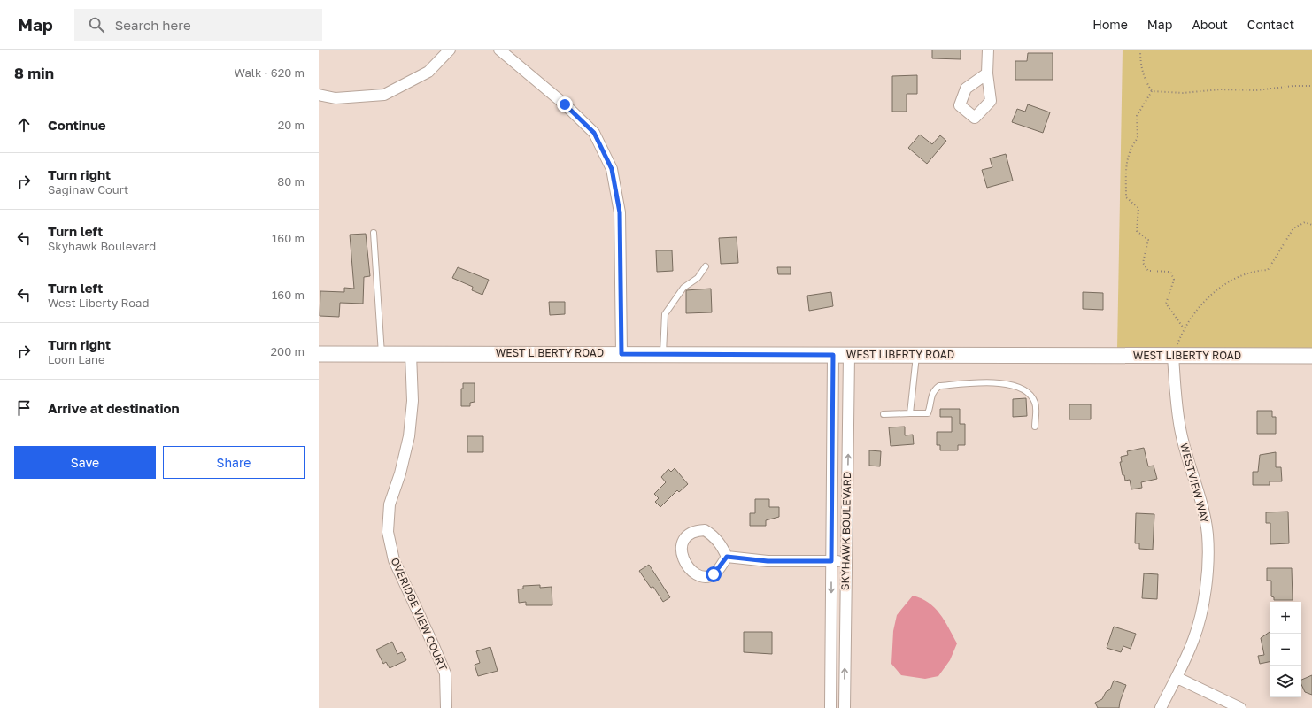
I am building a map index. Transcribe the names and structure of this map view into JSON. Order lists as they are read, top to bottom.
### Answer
{
  "streets": {
    "main road": ["WEST LIBERTY ROAD"],
    "street": ["WESTVIEW WAY", "SKYHAWK BOULEVARD", "OVERIDGE VIEW COURT"]
  },
  "crossings": [
    ["WEST LIBERTY ROAD", "WESTVIEW WAY"],
    ["WEST LIBERTY ROAD", "SKYHAWK BOULEVARD"],
    ["WEST LIBERTY ROAD", "OVERIDGE VIEW COURT"]
  ],
  "page": {
    "header": "Map",
    "search": "Search here",
    "nav": [
      "Home",
      "Map",
      "About",
      "Contact"
    ],
    "heading": ["8 min", "Walk · 620 m"],
    "list": [
      ["Continue", "20 m"],
      ["Turn right", "Saginaw Court", "80 m"],
      ["Turn left", "Skyhawk Boulevard", "160 m"],
      ["Turn left", "West Liberty Road", "160 m"],
      ["Turn right", "Loon Lane", "200 m"],
      "Arrive at destination"
    ],
    "buttons": ["Save", "Share"],
    "map_buttons": ["+", "−"]
  }
}
